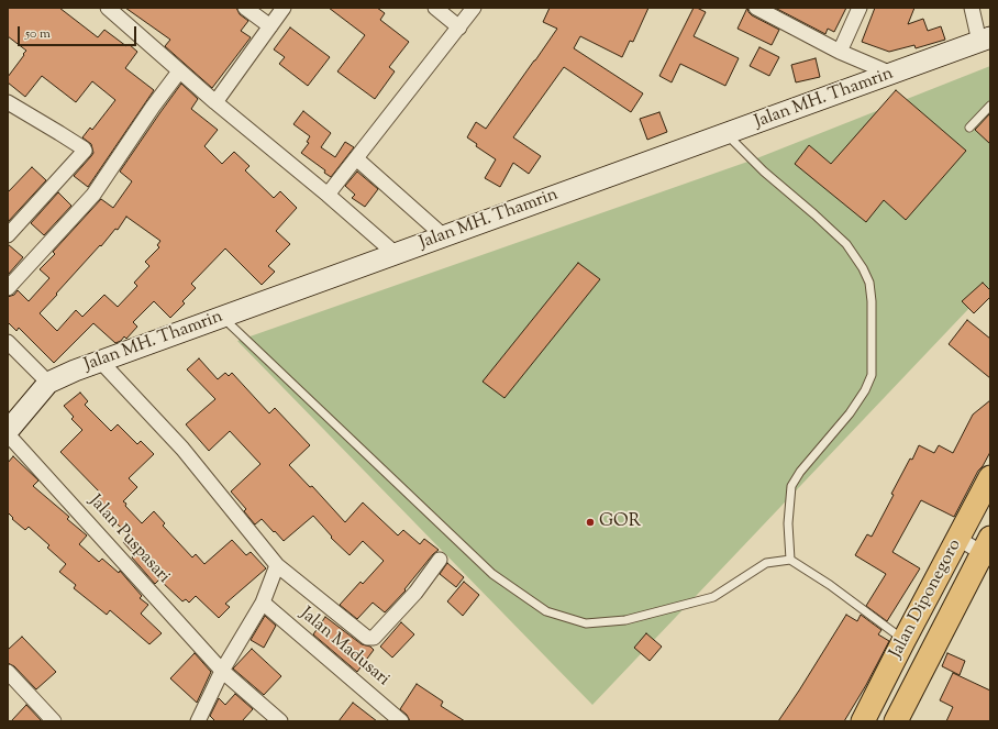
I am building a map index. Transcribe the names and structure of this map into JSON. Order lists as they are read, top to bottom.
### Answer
{
  "streets": {
    "main road": ["Jalan MH. Thamrin", "Jalan Diponegoro"],
    "street": ["Jalan Puspasari", "Jalan Madusari"]
  },
  "crossings": [
    ["Jalan MH. Thamrin", "Jalan Puspasari"]
  ],
  "places": ["GOR"],
  "scale_bar": "50 m"
}
